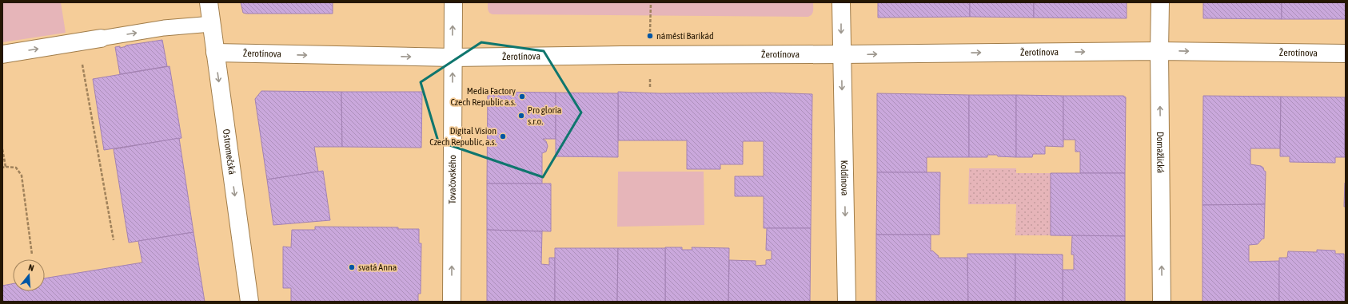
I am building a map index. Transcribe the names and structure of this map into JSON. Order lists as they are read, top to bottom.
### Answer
{
  "streets": {
    "street": [
      "Žerotínova",
      "Domažlická",
      "Ostromečská",
      "Koldínova",
      "Tovačovského"
    ]
  },
  "crossings": [
    ["Žerotínova", "Domažlická"],
    ["Žerotínova", "Ostromečská"],
    ["Žerotínova", "Koldínova"],
    ["Žerotínova", "Tovačovského"]
  ],
  "one_way": [
    "Žerotínova",
    "Domažlická",
    "Ostromečská",
    "Koldínova",
    "Tovačovského"
  ],
  "places": [
    "náměstí Barikád",
    "Media Factory Czech Republic a.s.",
    "Pro gloria s.r.o.",
    "Digital Vision Czech Republic, a.s.",
    "svatá Anna"
  ],
  "north": "top"
}
